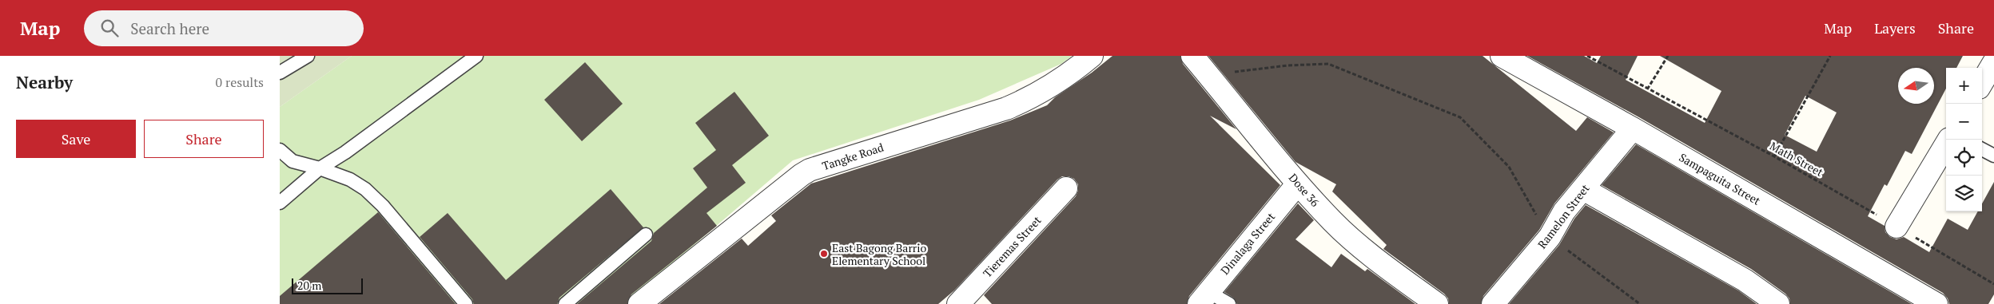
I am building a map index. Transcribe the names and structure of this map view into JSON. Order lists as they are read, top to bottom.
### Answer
{
  "streets": {
    "street": [
      "Tangke Road",
      "Sampaguita Street",
      "Dose 36",
      "Ramelon Street",
      "Dinalaga Street",
      "Tieremas Street"
    ],
    "path": ["Math Street"]
  },
  "crossings": [
    ["Sampaguita Street", "Ramelon Street"],
    ["Dose 36", "Dinalaga Street"]
  ],
  "places": ["East Bagong Barrio Elementary School"],
  "scale_bar": "20 m",
  "north": "left",
  "page": {
    "header": "Map",
    "search": "Search here",
    "nav": ["Map", "Layers", "Share"],
    "heading": ["Nearby", "0 results"],
    "map_buttons": ["+", "−"],
    "buttons": ["Save", "Share"],
    "scale": "20 m"
  }
}
